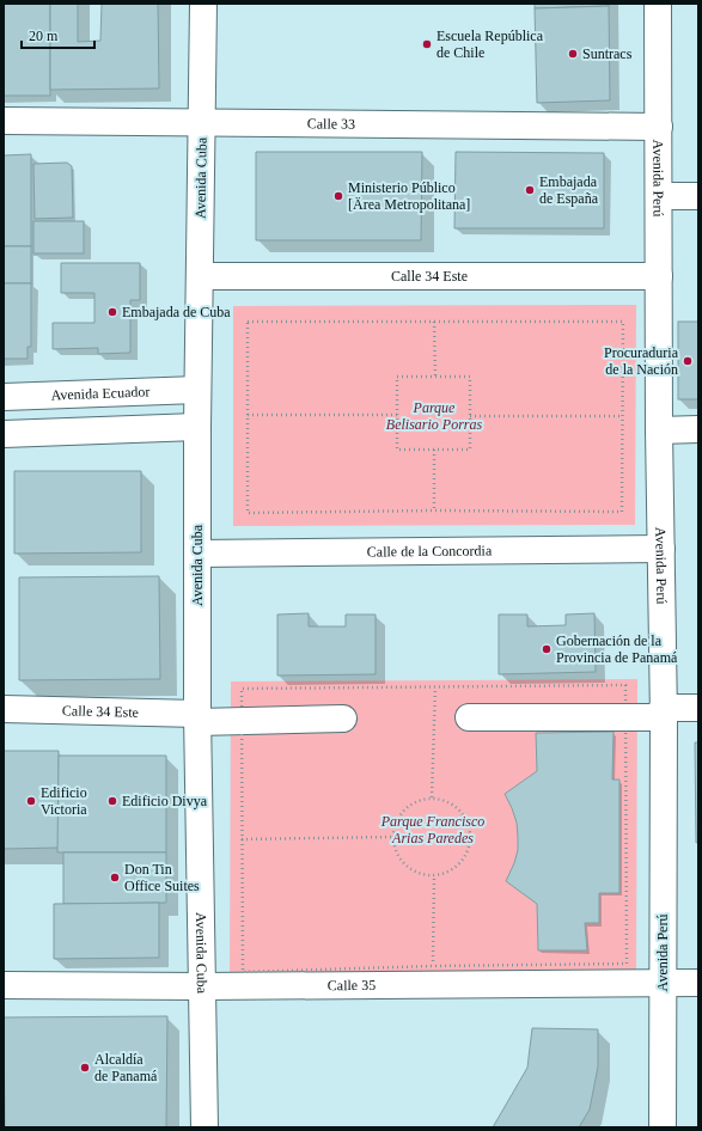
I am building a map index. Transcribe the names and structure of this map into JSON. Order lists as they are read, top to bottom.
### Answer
{
  "streets": {
    "street": [
      "Calle 33",
      "Avenida Cuba",
      "Avenida Perú",
      "Calle 34 Este",
      "Avenida Ecuador",
      "Calle de la Concordia",
      "Calle 35"
    ]
  },
  "crossings": [
    ["Calle 33", "Avenida Cuba"],
    ["Calle 33", "Avenida Perú"],
    ["Avenida Cuba", "Calle 34 Este"],
    ["Avenida Cuba", "Avenida Ecuador"],
    ["Avenida Cuba", "Calle de la Concordia"],
    ["Avenida Cuba", "Calle 35"],
    ["Avenida Perú", "Calle 34 Este"],
    ["Avenida Perú", "Calle de la Concordia"],
    ["Avenida Perú", "Calle 35"]
  ],
  "parks": ["Parque Belisario Porras", "Parque Francisco Arias Paredes"],
  "places": [
    "Escuela República de Chile",
    "Suntracs",
    "Embajada de España",
    "Ministerio Público [Ärea Metropolitana]",
    "Embajada de Cuba",
    "Procuraduria de la Nación",
    "Gobernación de la Provincia de Panamá",
    "Edificio Victoria",
    "Edificio Divya",
    "Don Tin Office Suites",
    "Alcaldía de Panamá"
  ],
  "scale_bar": "20 m"
}
